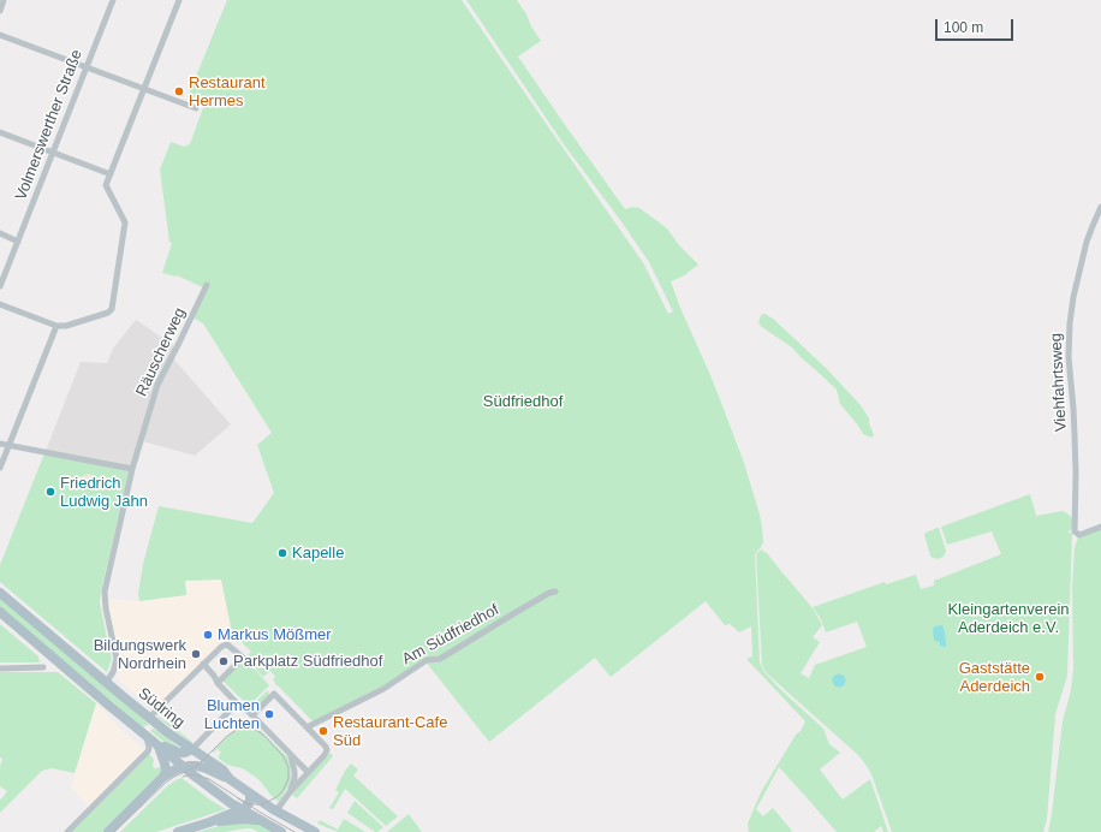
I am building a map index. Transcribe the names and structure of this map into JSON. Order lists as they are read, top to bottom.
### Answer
{
  "streets": {
    "main road": ["Südring"],
    "street": [
      "Volmerswerther Straße",
      "Räuscherweg",
      "Viehfahrtsweg",
      "Am Südfriedhof"
    ]
  },
  "crossings": [
    ["Räuscherweg", "Südring"]
  ],
  "parks": ["Südfriedhof", "Kleingartenverein Aderdeich e.V."],
  "places": [
    "Restaurant Hermes",
    "Friedrich Ludwig Jahn",
    "Kapelle",
    "Markus Mößmer",
    "Bildungswerk Nordrhein",
    "Parkplatz Südfriedhof",
    "Gaststätte Aderdeich",
    "Blumen Luchten",
    "Restaurant-Cafe Süd"
  ],
  "scale_bar": "100 m"
}
